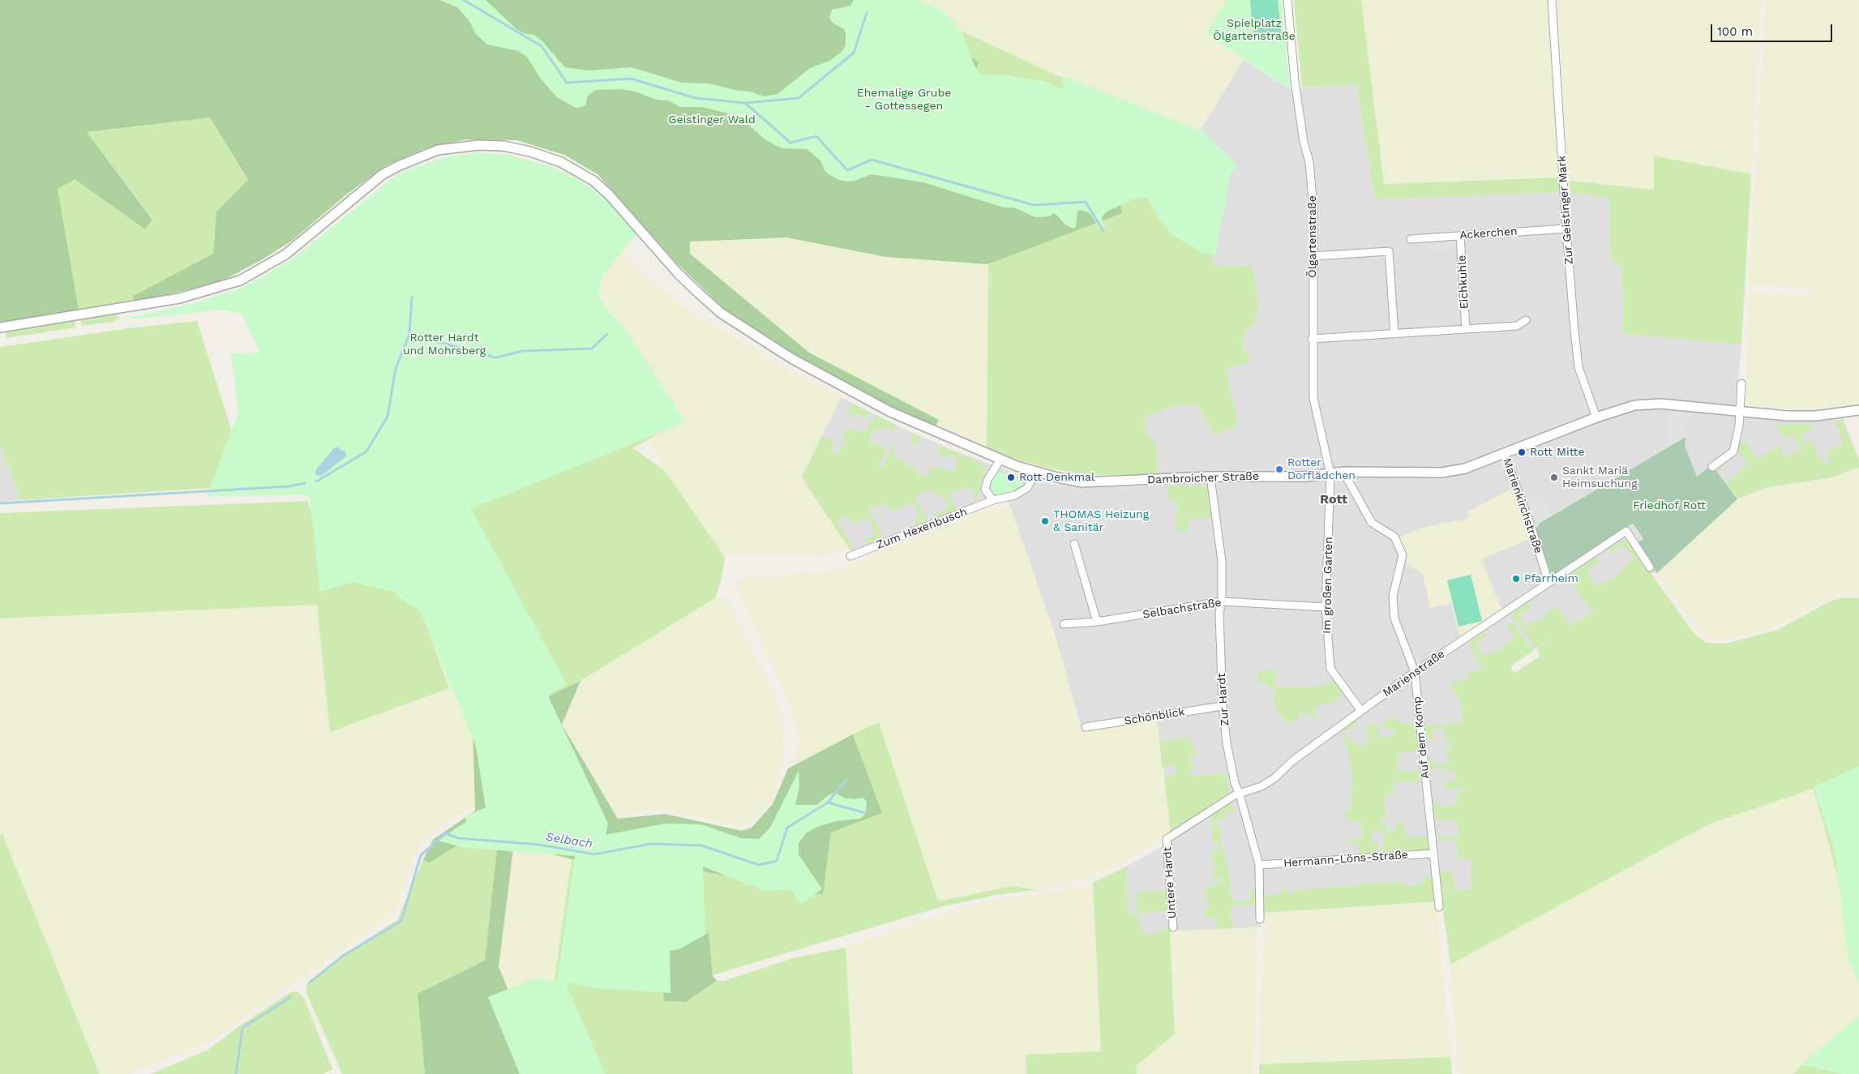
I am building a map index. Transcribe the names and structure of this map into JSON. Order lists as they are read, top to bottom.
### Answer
{
  "streets": {
    "street": [
      "Zur Geistinger Mark",
      "Ackerchen",
      "Ölgartenstraße",
      "Eichkuhle",
      "Dambroicher Straße",
      "Marienkirchstraße",
      "Zum Hexenbusch",
      "Im großen Garten",
      "Selbachstraße",
      "Marienstraße",
      "Zur Hardt",
      "Schönblick",
      "Auf dem Komp",
      "Hermann-Löns-Straße",
      "Untere Hardt"
    ]
  },
  "crossings": [
    ["Zur Geistinger Mark", "Ackerchen"],
    ["Zur Geistinger Mark", "Dambroicher Straße"],
    ["Ackerchen", "Eichkuhle"],
    ["Ölgartenstraße", "Dambroicher Straße"],
    ["Ölgartenstraße", "Im großen Garten"],
    ["Dambroicher Straße", "Marienkirchstraße"],
    ["Dambroicher Straße", "Zum Hexenbusch"],
    ["Dambroicher Straße", "Im großen Garten"],
    ["Dambroicher Straße", "Zur Hardt"],
    ["Dambroicher Straße", "Auf dem Komp"],
    ["Marienkirchstraße", "Marienstraße"],
    ["Im großen Garten", "Selbachstraße"],
    ["Im großen Garten", "Marienstraße"],
    ["Selbachstraße", "Zur Hardt"],
    ["Marienstraße", "Zur Hardt"],
    ["Marienstraße", "Auf dem Komp"],
    ["Marienstraße", "Untere Hardt"],
    ["Zur Hardt", "Schönblick"],
    ["Zur Hardt", "Hermann-Löns-Straße"],
    ["Auf dem Komp", "Hermann-Löns-Straße"]
  ],
  "districts": ["Rott"],
  "water": ["Selbach"],
  "parks": [
    "Spielplatz Ölgartenstraße",
    "Ehemalige Grube - Gottessegen",
    "Geistinger Wald",
    "Rotter Hardt und Mohrsberg",
    "Friedhof Rott"
  ],
  "places": [
    "Rott Mitte",
    "Rotter Dorflädchen",
    "Rott Denkmal",
    "Sankt Mariä Heimsuchung",
    "THOMAS Heizung & Sanitär",
    "Pfarrheim"
  ],
  "scale_bar": "100 m"
}
